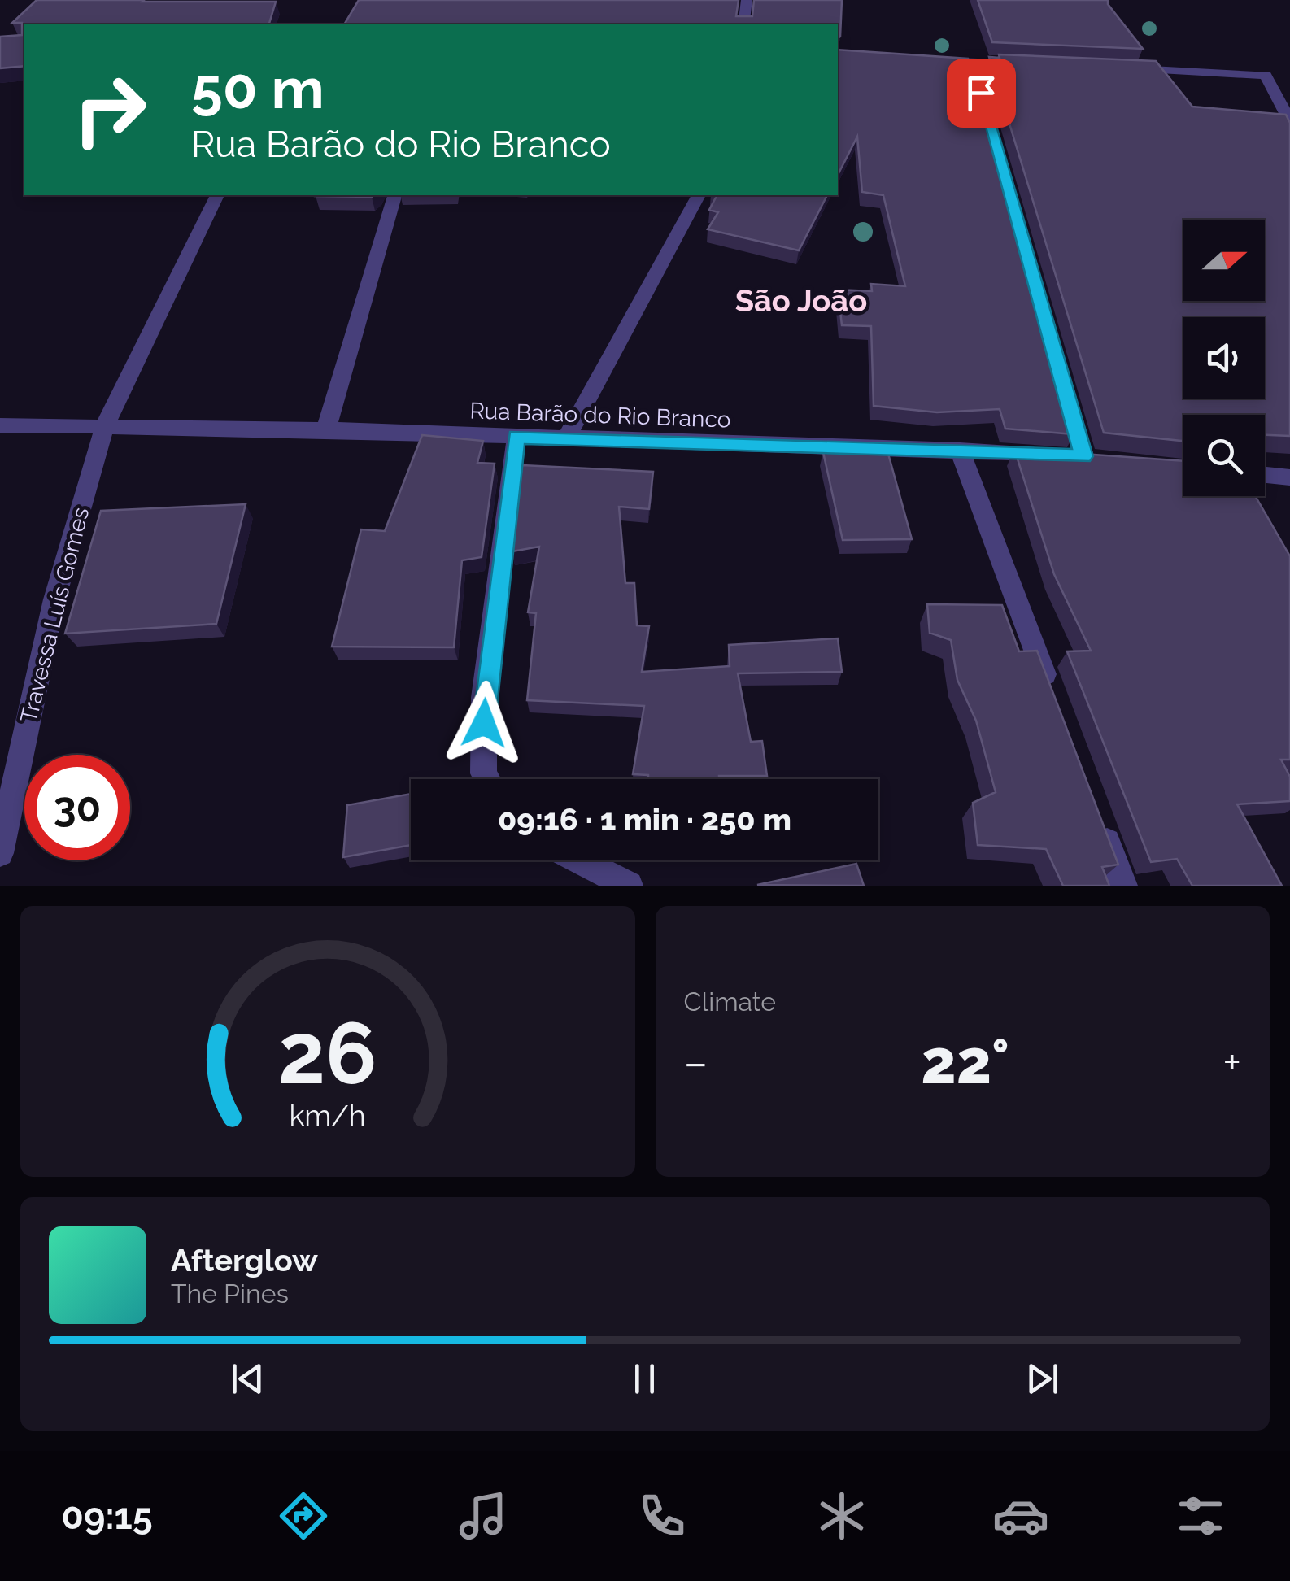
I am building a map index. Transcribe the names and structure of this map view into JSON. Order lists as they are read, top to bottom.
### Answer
{
  "streets": {
    "street": ["Rua Barão do Rio Branco", "Travessa Luís Gomes"]
  },
  "crossings": [
    ["Rua Barão do Rio Branco", "Travessa Luís Gomes"]
  ],
  "districts": ["São João"],
  "north": "right",
  "page": {
    "turn": ["50 m", "Rua Barão do Rio Branco"],
    "limit": "30",
    "trip": "09:16 · 1 min · 250 m",
    "tile": "Climate",
    "heat": ["−", "22°", "+"],
    "song": ["Afterglow", "The Pines"],
    "tabs": "09:15",
    "gauge": ["26", "km/h"]
  }
}
